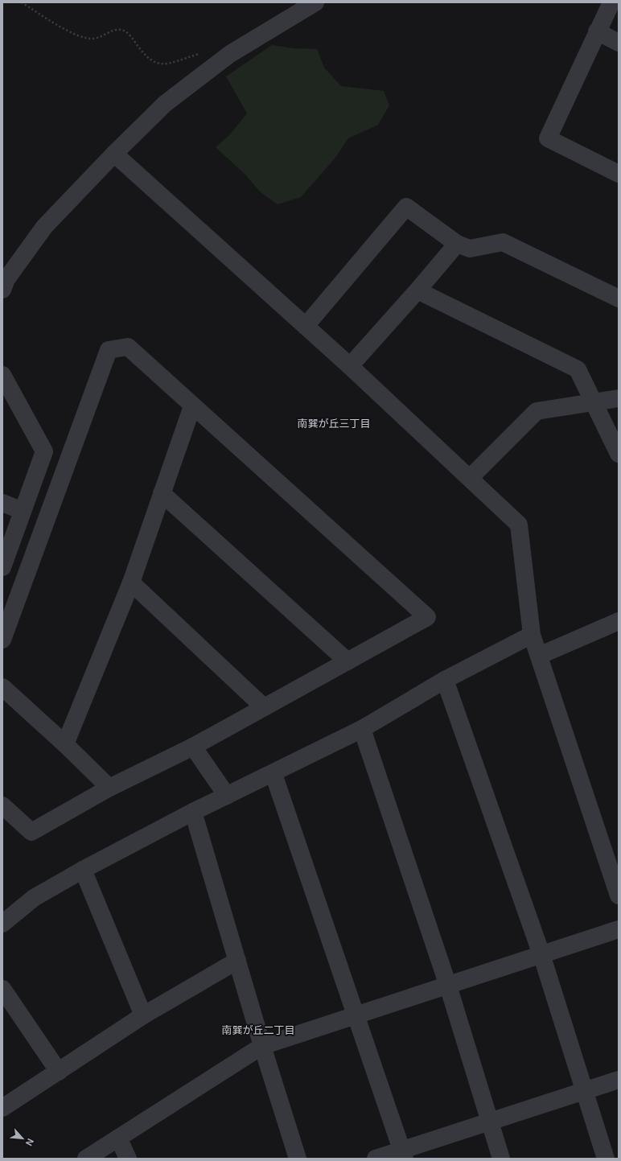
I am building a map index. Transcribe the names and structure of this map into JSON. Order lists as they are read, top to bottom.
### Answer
{
  "districts": ["南巽が丘三丁目", "南巽が丘二丁目"],
  "north": "bottom right"
}
